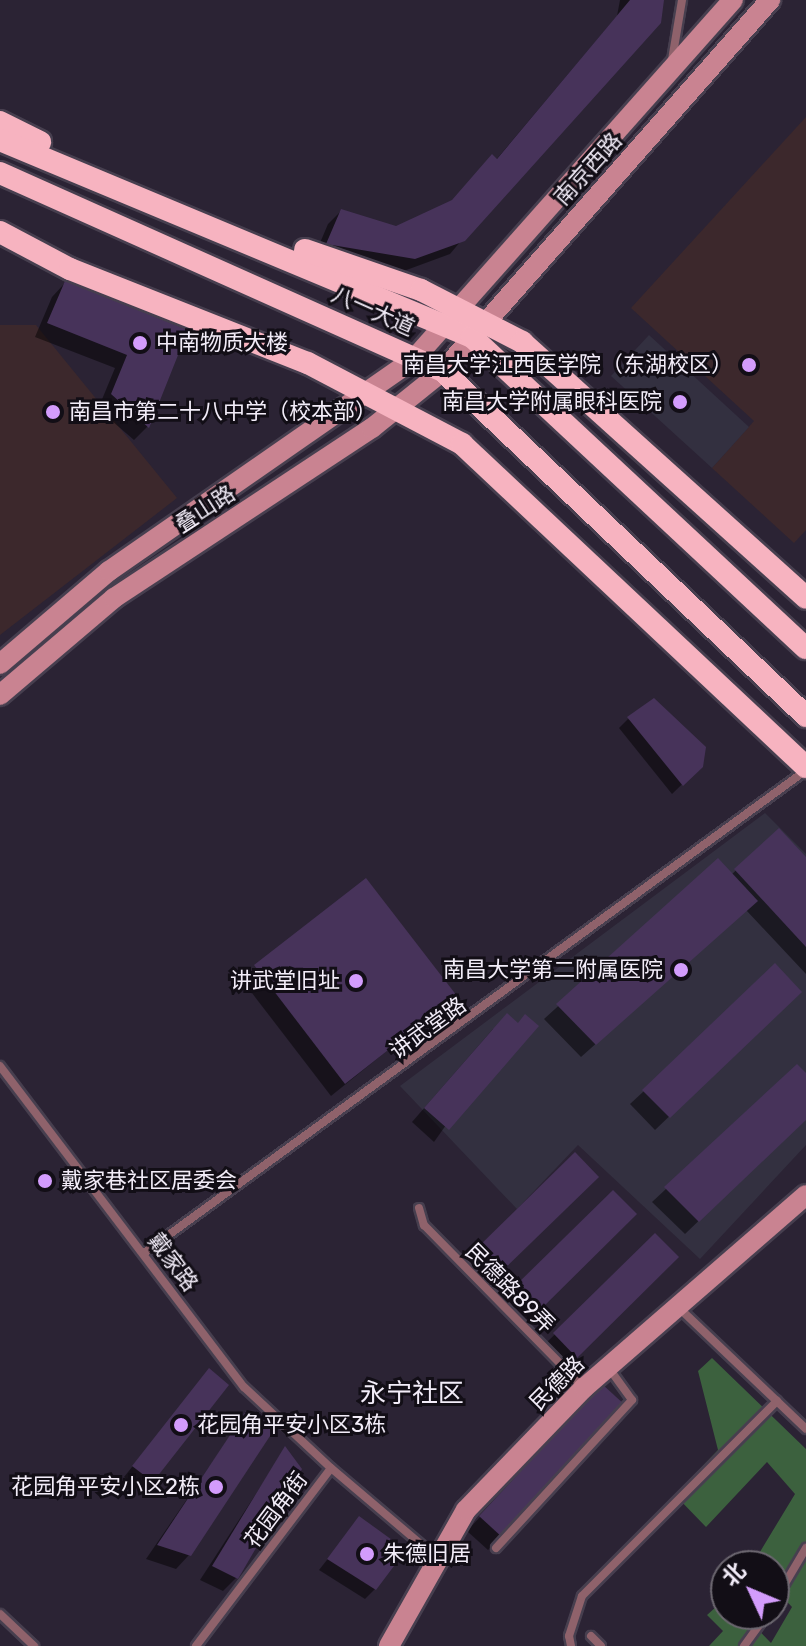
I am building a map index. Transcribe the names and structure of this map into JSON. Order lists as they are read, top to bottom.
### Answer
{
  "streets": {
    "highway": ["八一大道"],
    "main road": ["南京西路", "叠山路", "民德路"],
    "lane": [
      "讲武堂路",
      "戴家路",
      "民德路89弄",
      "花园角街"
    ]
  },
  "crossings": [
    ["南京西路", "八一大道"],
    ["南京西路", "叠山路"],
    ["八一大道", "叠山路"],
    ["讲武堂路", "戴家路"],
    ["戴家路", "花园角街"],
    ["民德路89弄", "民德路"],
    ["民德路", "花园角街"]
  ],
  "districts": ["永宁社区"],
  "places": [
    "中南物质大楼",
    "南昌大学江西医学院（东湖校区）",
    "南昌大学附属眼科医院",
    "南昌市第二十八中学（校本部）",
    "南昌大学第二附属医院",
    "讲武堂旧址",
    "戴家巷社区居委会",
    "花园角平安小区3栋",
    "花园角平安小区2栋",
    "朱德旧居"
  ],
  "north": "top left"
}
